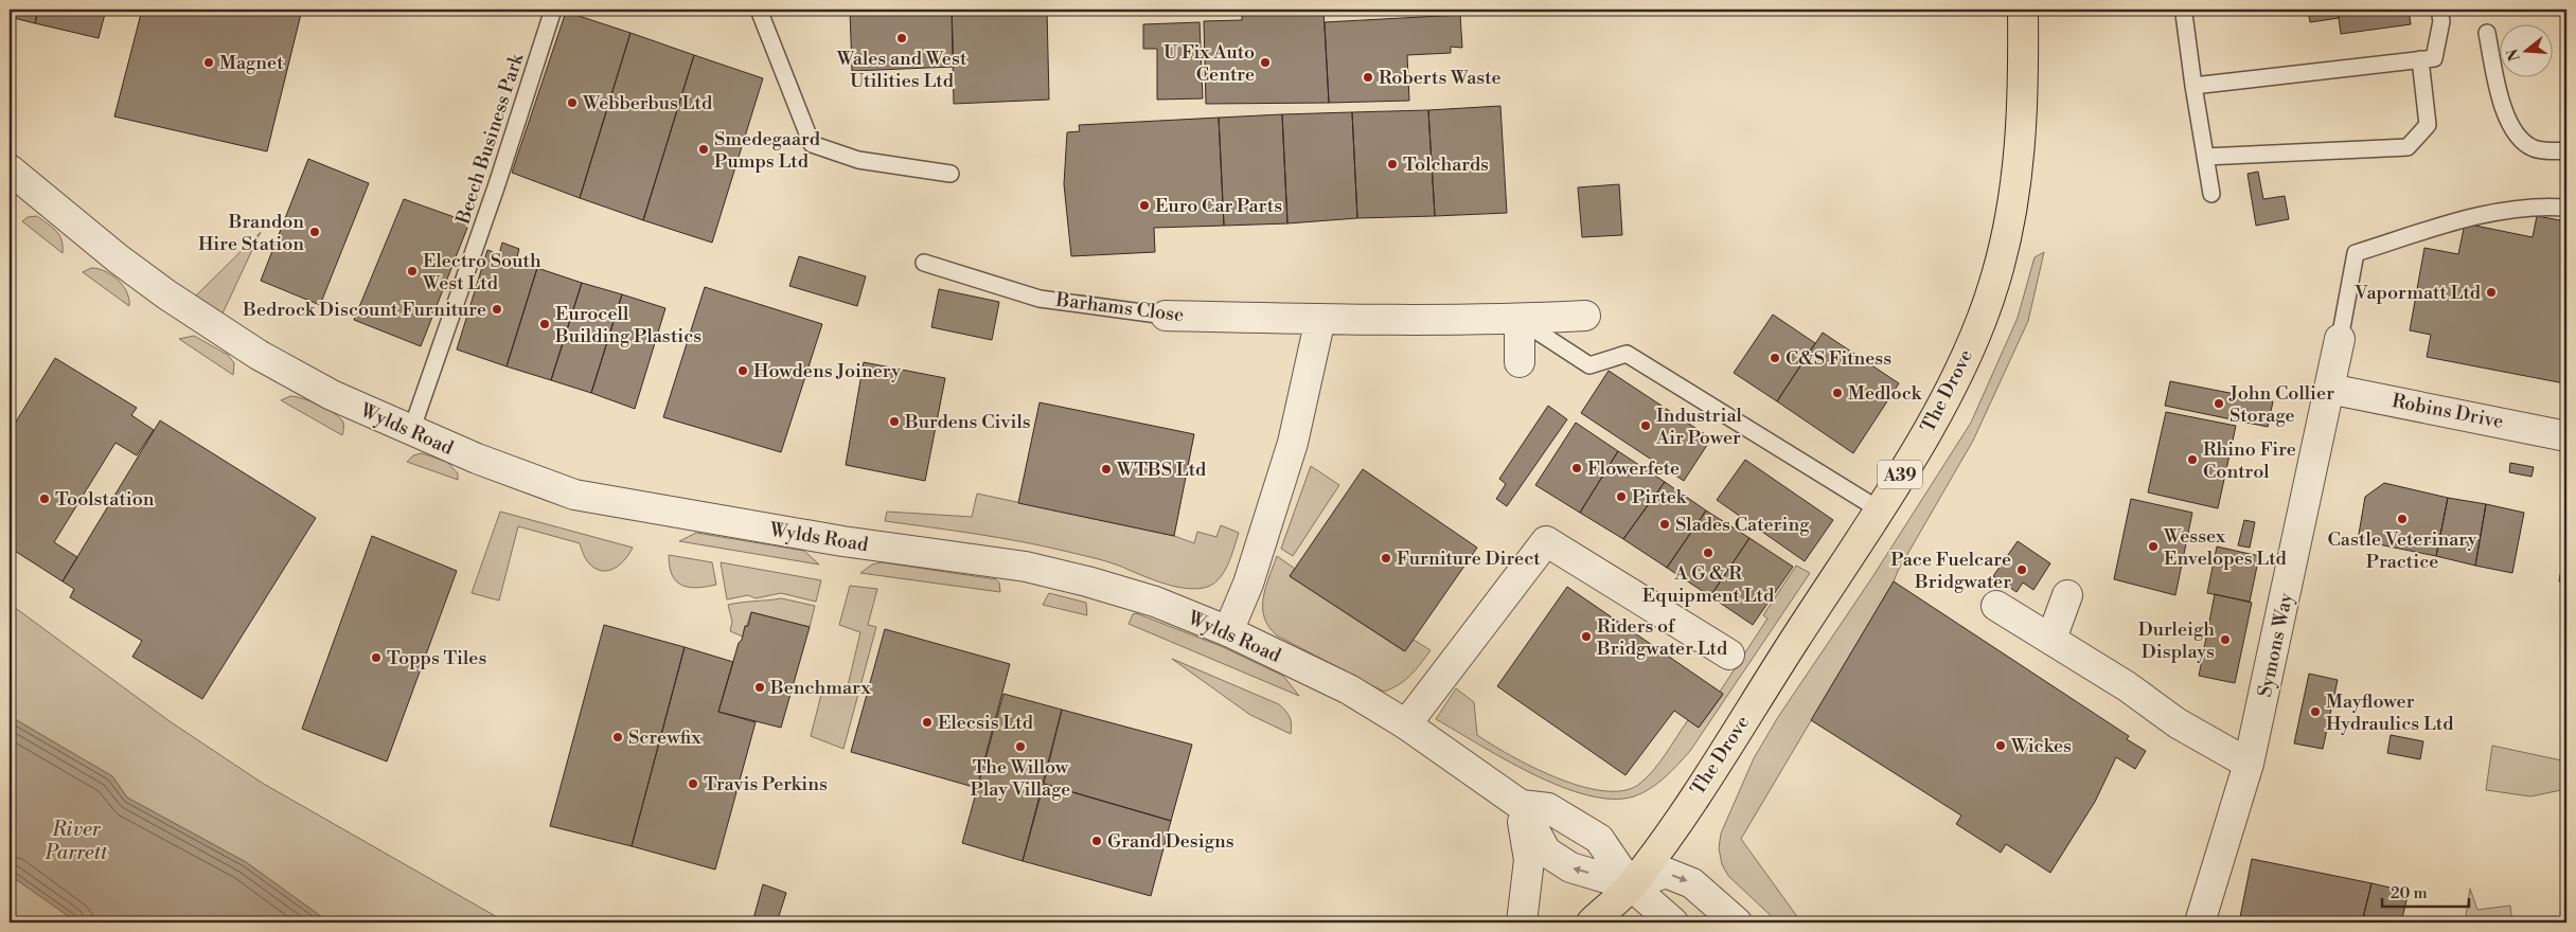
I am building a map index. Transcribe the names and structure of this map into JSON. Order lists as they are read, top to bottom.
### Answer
{
  "streets": {
    "main road": ["The Drove", "A39"],
    "street": [
      "Barhams Close",
      "Robins Drive",
      "Wylds Road",
      "Symons Way"
    ],
    "lane": ["Beech Business Park"]
  },
  "crossings": [
    ["Beech Business Park", "Wylds Road"],
    ["The Drove", "Wylds Road"],
    ["The Drove", "A39"],
    ["Robins Drive", "Symons Way"],
    ["Wylds Road", "A39"]
  ],
  "water": ["River Parrett"],
  "places": [
    "Wales and West Utilities Ltd",
    "Magnet",
    "U Fix Auto Centre",
    "Roberts Waste",
    "Webberbus Ltd",
    "Smedegaard Pumps Ltd",
    "Tolchards",
    "Euro Car Parts",
    "Brandon Hire Station",
    "Electro South West Ltd",
    "Vapormatt Ltd",
    "Bedrock Discount Furniture",
    "Eurocell Building Plastics",
    "C&S Fitness",
    "Howdens Joinery",
    "Medlock",
    "John Collier Storage",
    "Burdens Civils",
    "Industrial Air Power",
    "Rhino Fire Control",
    "Flowerfete",
    "WTBS Ltd",
    "Pirtek",
    "Toolstation",
    "Castle Veterinary Practice",
    "Slades Catering",
    "Wessex Envelopes Ltd",
    "A G & R Equipment Ltd",
    "Furniture Direct",
    "Pace Fuelcare Bridgwater",
    "Riders of Bridgwater Ltd",
    "Durleigh Displays",
    "Topps Tiles",
    "Benchmarx",
    "Mayflower Hydraulics Ltd",
    "Elecsis Ltd",
    "Screwfix",
    "Wickes",
    "The Willow Play Village",
    "Travis Perkins",
    "Grand Designs"
  ],
  "scale_bar": "20 m",
  "north": "left"
}
